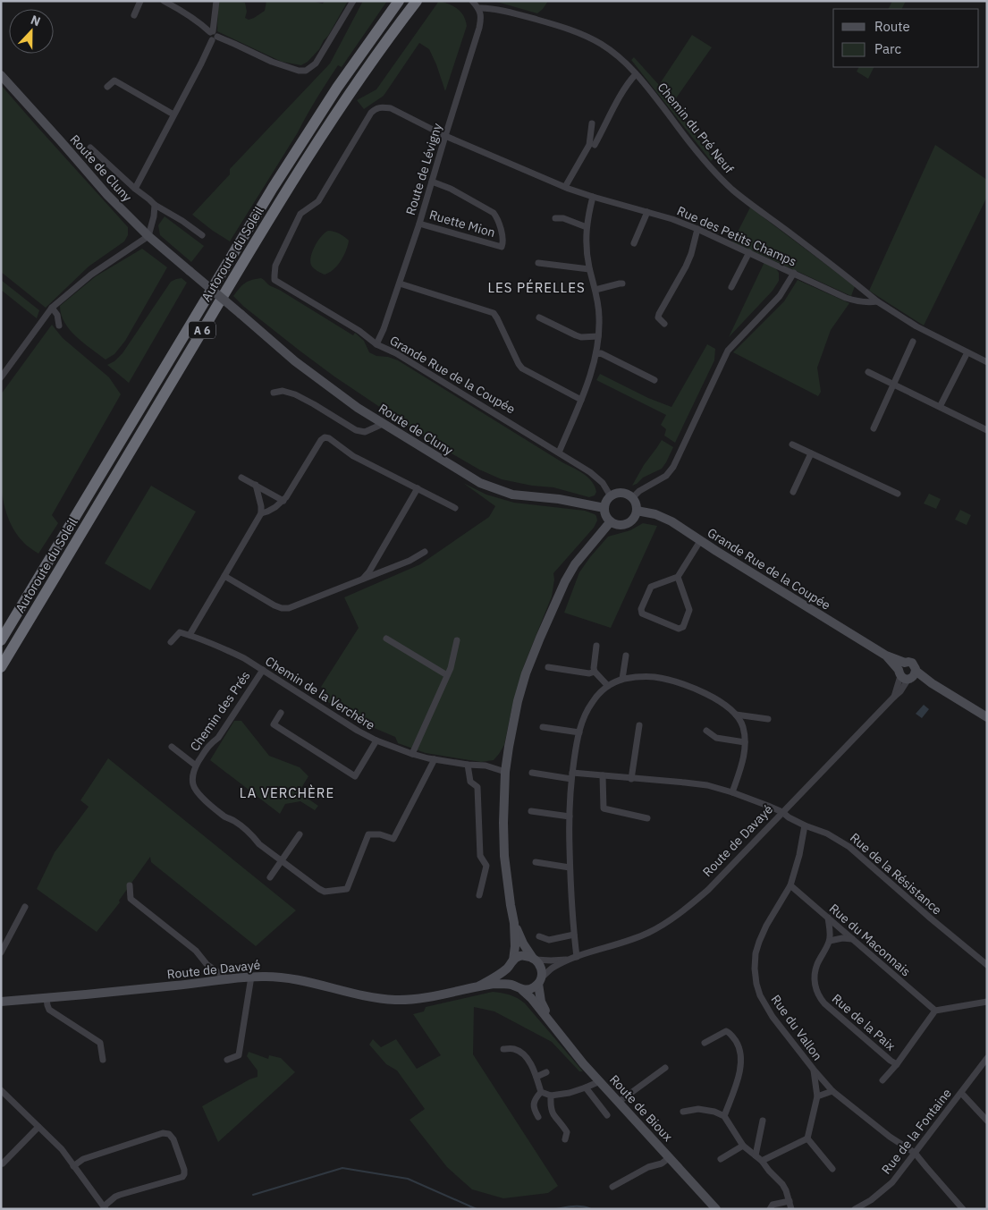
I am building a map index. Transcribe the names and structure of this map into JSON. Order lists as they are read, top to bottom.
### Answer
{
  "streets": {
    "highway": ["Autoroute du Soleil", "A 6"],
    "main road": [
      "Route de Cluny",
      "Grande Rue de la Coupée",
      "Route de Davayé",
      "Route de Bioux"
    ],
    "street": [
      "Chemin du Pré Neuf",
      "Route de Lévigny",
      "Ruette Mion",
      "Rue des Petits Champs",
      "Chemin de la Verchère",
      "Chemin des Prés",
      "Rue de la Résistance",
      "Rue du Maconnais",
      "Rue de la Paix",
      "Rue du Vallon",
      "Rue de la Fontaine"
    ]
  },
  "crossings": [
    ["Chemin du Pré Neuf", "Route de Lévigny"],
    ["Chemin du Pré Neuf", "Rue des Petits Champs"],
    ["Route de Cluny", "Grande Rue de la Coupée"],
    ["Route de Lévigny", "Ruette Mion"],
    ["Route de Lévigny", "Rue des Petits Champs"],
    ["Route de Lévigny", "Grande Rue de la Coupée"],
    ["Rue des Petits Champs", "Grande Rue de la Coupée"],
    ["Grande Rue de la Coupée", "Route de Davayé"],
    ["Chemin de la Verchère", "Chemin des Prés"],
    ["Route de Davayé", "Rue de la Résistance"],
    ["Route de Davayé", "Route de Bioux"],
    ["Rue de la Résistance", "Rue du Vallon"],
    ["Rue du Maconnais", "Rue du Vallon"],
    ["Rue du Vallon", "Rue de la Fontaine"]
  ],
  "districts": ["LES PÉRELLES", "LA VERCHÈRE"],
  "legend": ["Route", "Parc"],
  "north": "top"
}
